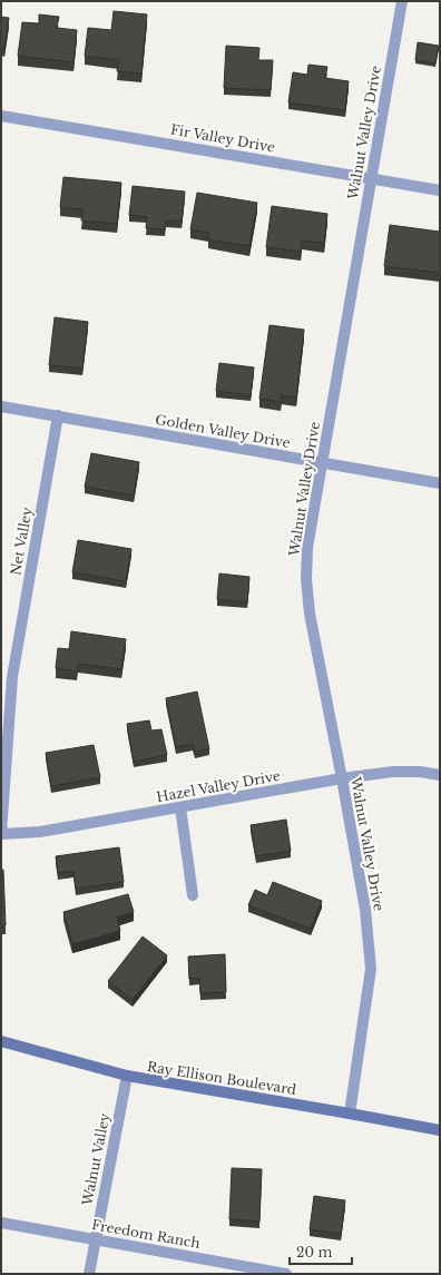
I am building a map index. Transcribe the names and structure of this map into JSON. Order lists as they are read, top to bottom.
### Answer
{
  "streets": {
    "main road": ["Ray Ellison Boulevard"],
    "street": [
      "Walnut Valley Drive",
      "Fir Valley Drive",
      "Golden Valley Drive",
      "Net Valley",
      "Hazel Valley Drive",
      "Walnut Valley",
      "Freedom Ranch"
    ]
  },
  "crossings": [
    ["Walnut Valley Drive", "Fir Valley Drive"],
    ["Walnut Valley Drive", "Golden Valley Drive"],
    ["Walnut Valley Drive", "Hazel Valley Drive"],
    ["Walnut Valley Drive", "Ray Ellison Boulevard"],
    ["Golden Valley Drive", "Net Valley"],
    ["Net Valley", "Hazel Valley Drive"],
    ["Ray Ellison Boulevard", "Walnut Valley"],
    ["Walnut Valley", "Freedom Ranch"]
  ],
  "scale_bar": "20 m"
}
